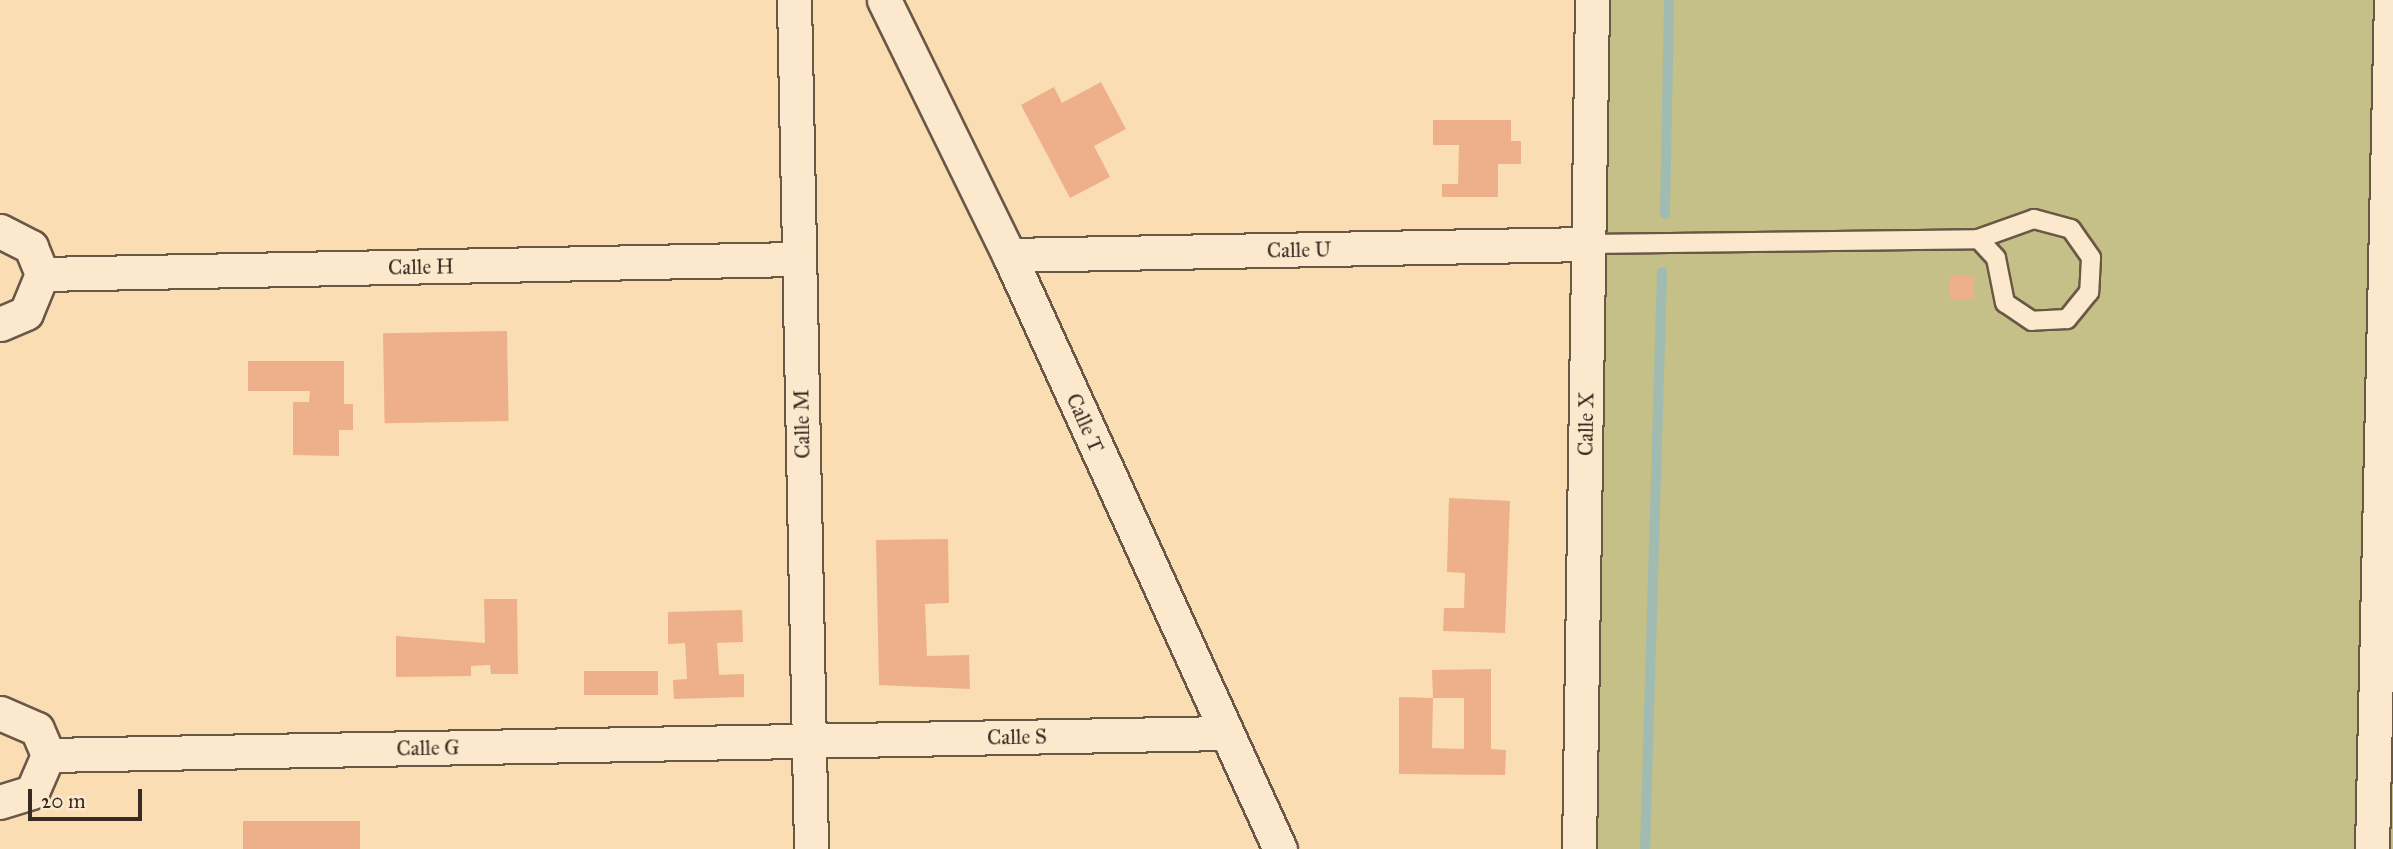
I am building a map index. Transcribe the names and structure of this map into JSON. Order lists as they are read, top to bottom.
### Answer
{
  "streets": {
    "street": [
      "Calle U",
      "Calle H",
      "Calle T",
      "Calle M",
      "Calle X",
      "Calle S",
      "Calle G"
    ]
  },
  "crossings": [
    ["Calle U", "Calle T"],
    ["Calle U", "Calle X"],
    ["Calle H", "Calle M"],
    ["Calle T", "Calle S"],
    ["Calle M", "Calle S"],
    ["Calle M", "Calle G"],
    ["Calle S", "Calle G"]
  ],
  "scale_bar": "20 m"
}
